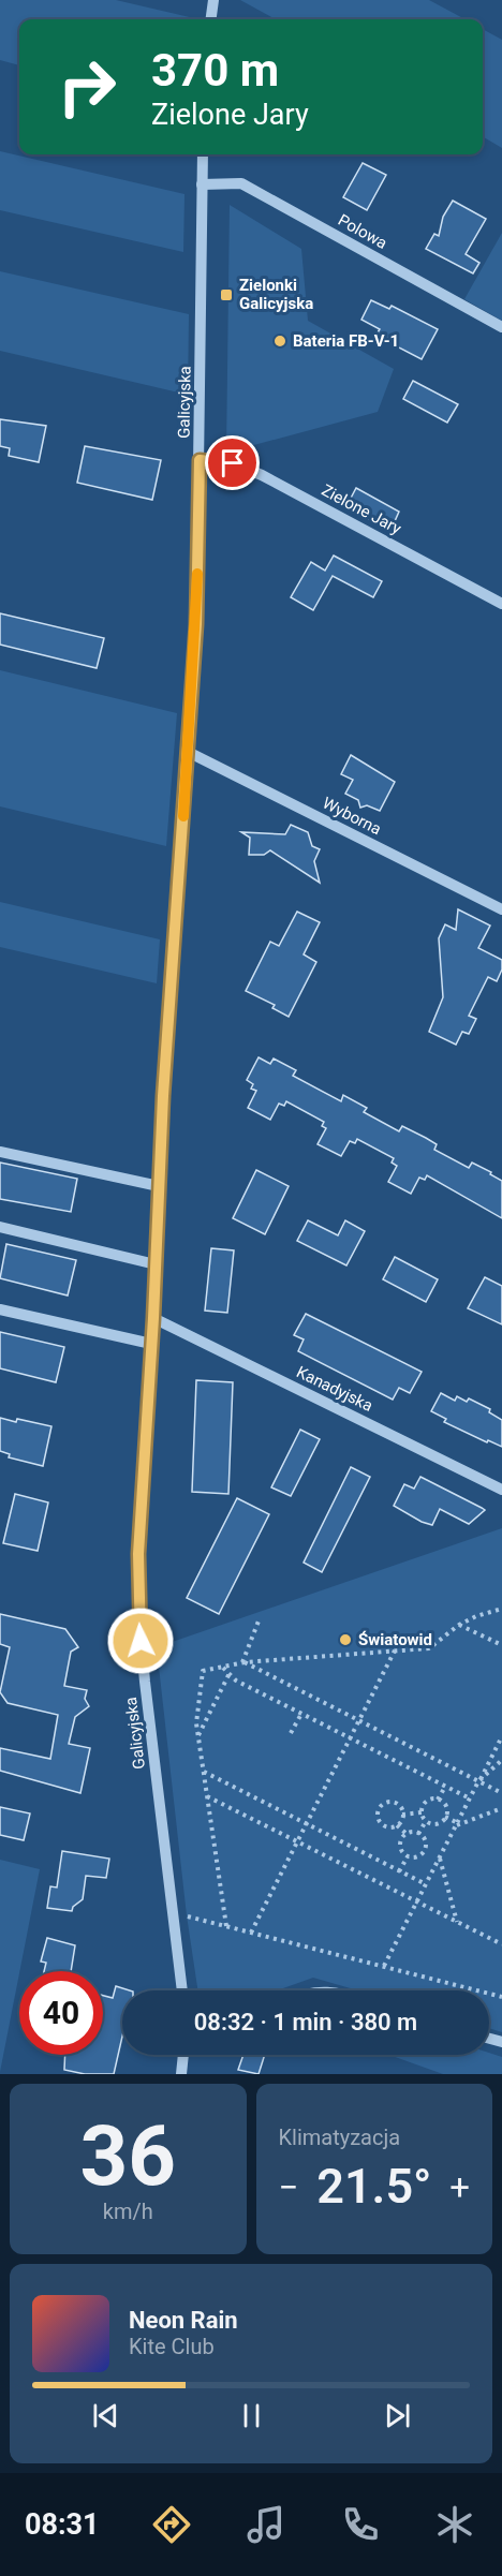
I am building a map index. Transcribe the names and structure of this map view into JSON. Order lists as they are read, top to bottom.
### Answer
{
  "streets": {
    "street": [
      "Polowa",
      "Galicyjska",
      "Zielone Jary",
      "Wyborna",
      "Kanadyjska"
    ]
  },
  "crossings": [
    ["Polowa", "Galicyjska"],
    ["Galicyjska", "Zielone Jary"],
    ["Galicyjska", "Wyborna"],
    ["Galicyjska", "Kanadyjska"]
  ],
  "places": {
    "transit": ["Zielonki Galicyjska"],
    "other": ["Bateria FB-V-1", "Światowid"]
  },
  "page": {
    "turn": ["370 m", "Zielone Jary"],
    "limit": "40",
    "trip": "08:32 · 1 min · 380 m",
    "tile": [
      ["36", "km/h"],
      "Klimatyzacja"
    ],
    "heat": ["−", "21.5°", "+"],
    "song": ["Neon Rain", "Kite Club"],
    "tabs": "08:31"
  }
}
